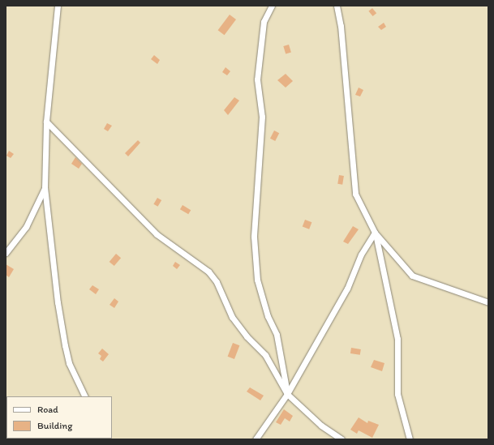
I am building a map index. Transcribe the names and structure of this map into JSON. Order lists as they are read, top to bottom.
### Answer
{
  "legend": ["Road", "Building"]
}
